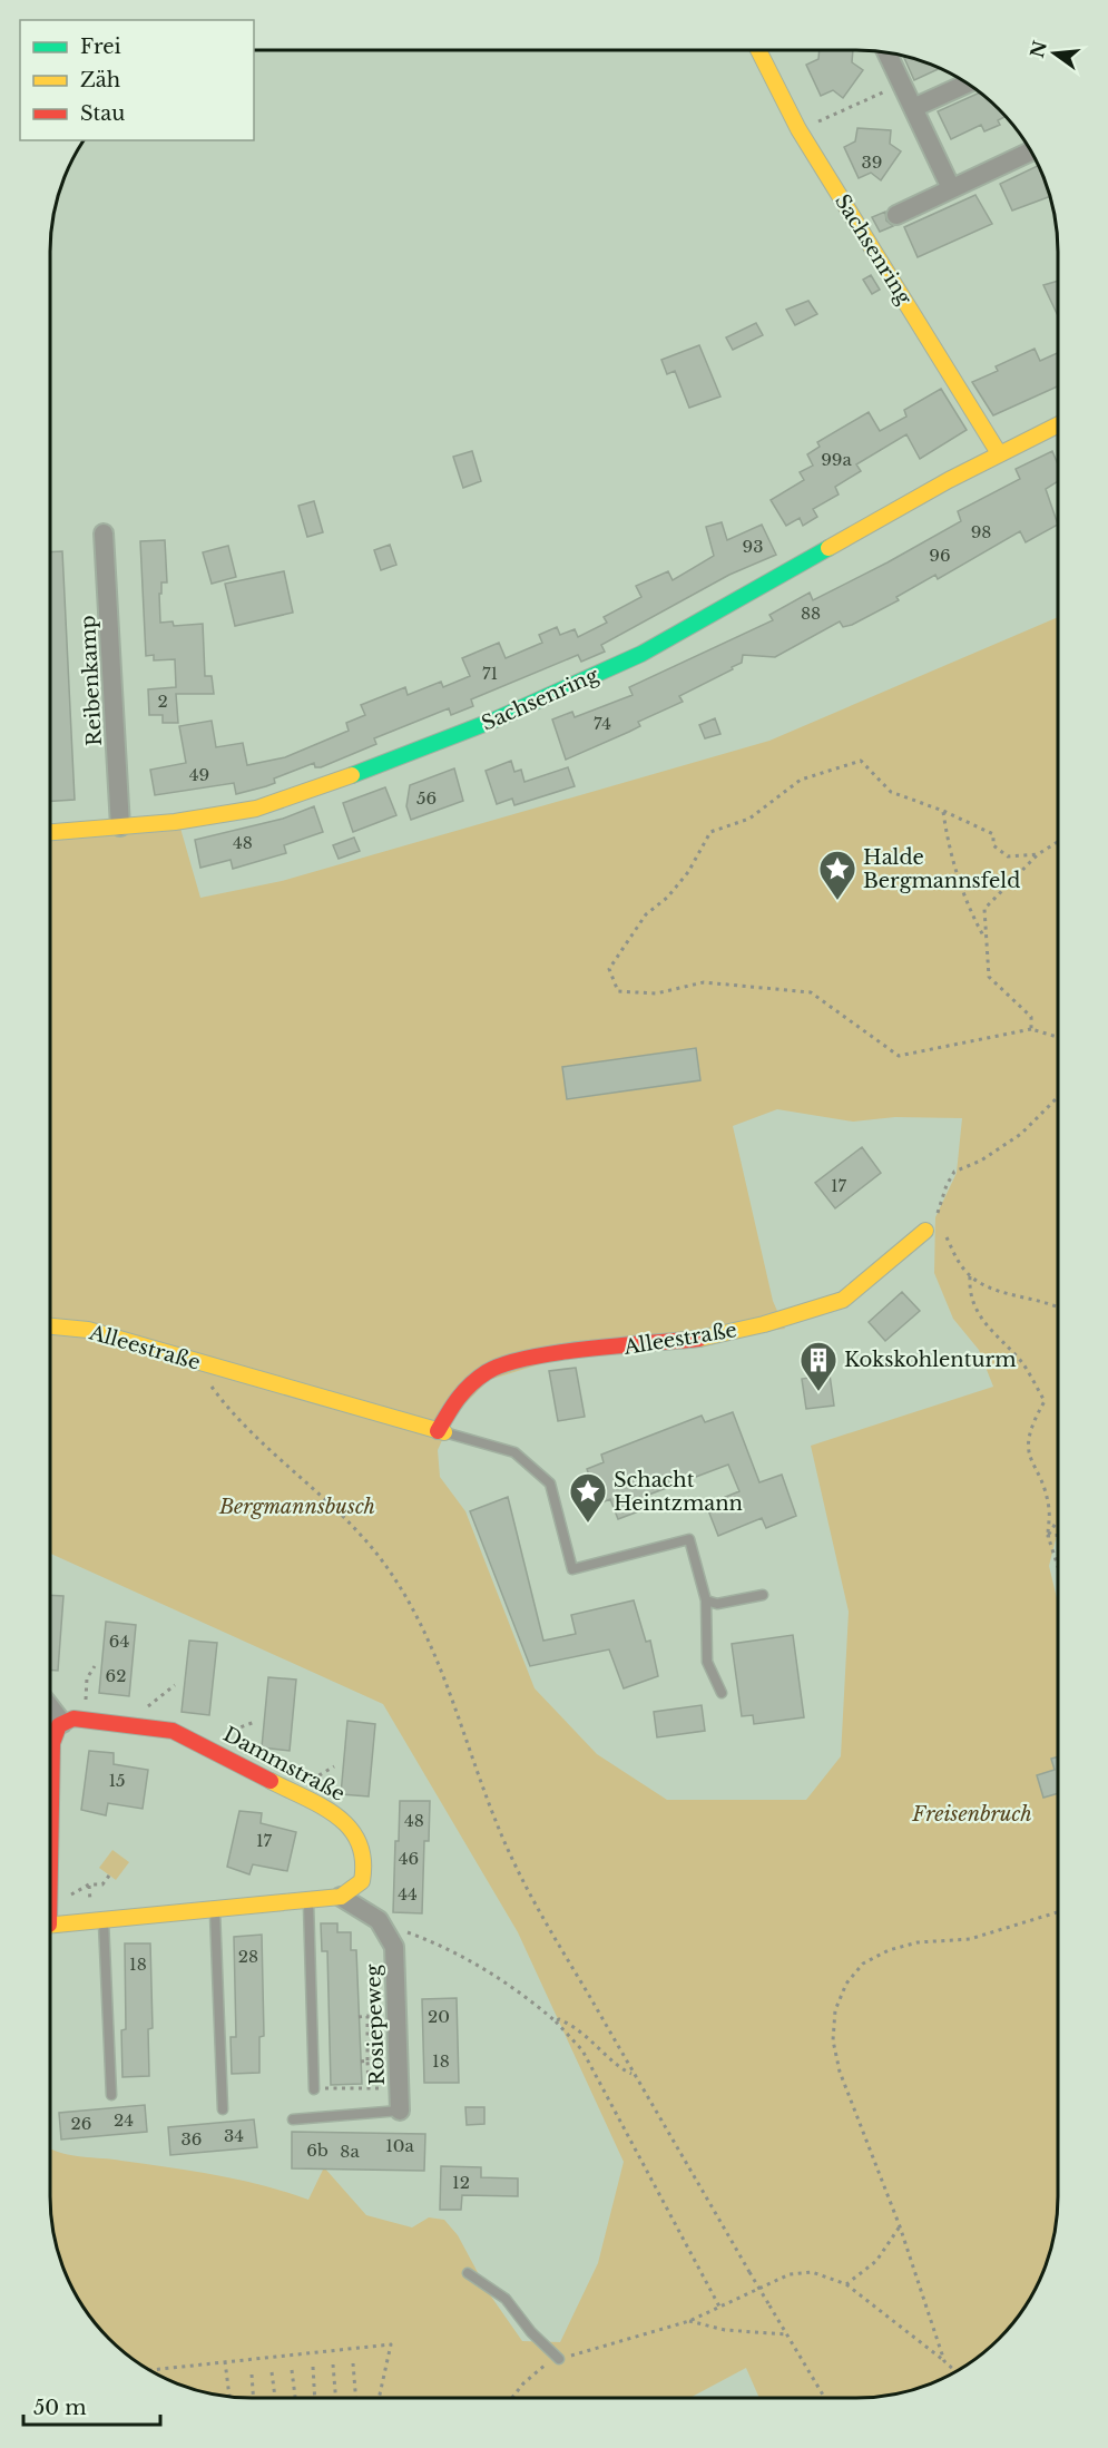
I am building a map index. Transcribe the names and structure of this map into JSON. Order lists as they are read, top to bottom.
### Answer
{
  "streets": {
    "street": [
      "Sachsenring",
      "Reibenkamp",
      "Alleestraße",
      "Dammstraße",
      "Rosiepeweg"
    ]
  },
  "crossings": [
    ["Sachsenring", "Reibenkamp"],
    ["Dammstraße", "Rosiepeweg"]
  ],
  "parks": ["Bergmannsbusch", "Freisenbruch"],
  "places": {
    "place": ["Halde Bergmannsfeld", "Schacht Heintzmann"],
    "building": ["Kokskohlenturm"]
  },
  "house_numbers": [
    "39",
    "99a",
    "98",
    "93",
    "96",
    "88",
    "71",
    "2",
    "74",
    "49",
    "56",
    "48",
    "17",
    "64",
    "62",
    "15",
    "48",
    "17",
    "46",
    "44",
    "28",
    "18",
    "20",
    "18",
    "24",
    "26",
    "34",
    "36",
    "10a",
    "6b",
    "8a",
    "12"
  ],
  "legend": ["Frei", "Zäh", "Stau"],
  "scale_bar": "50 m",
  "north": "left"
}
